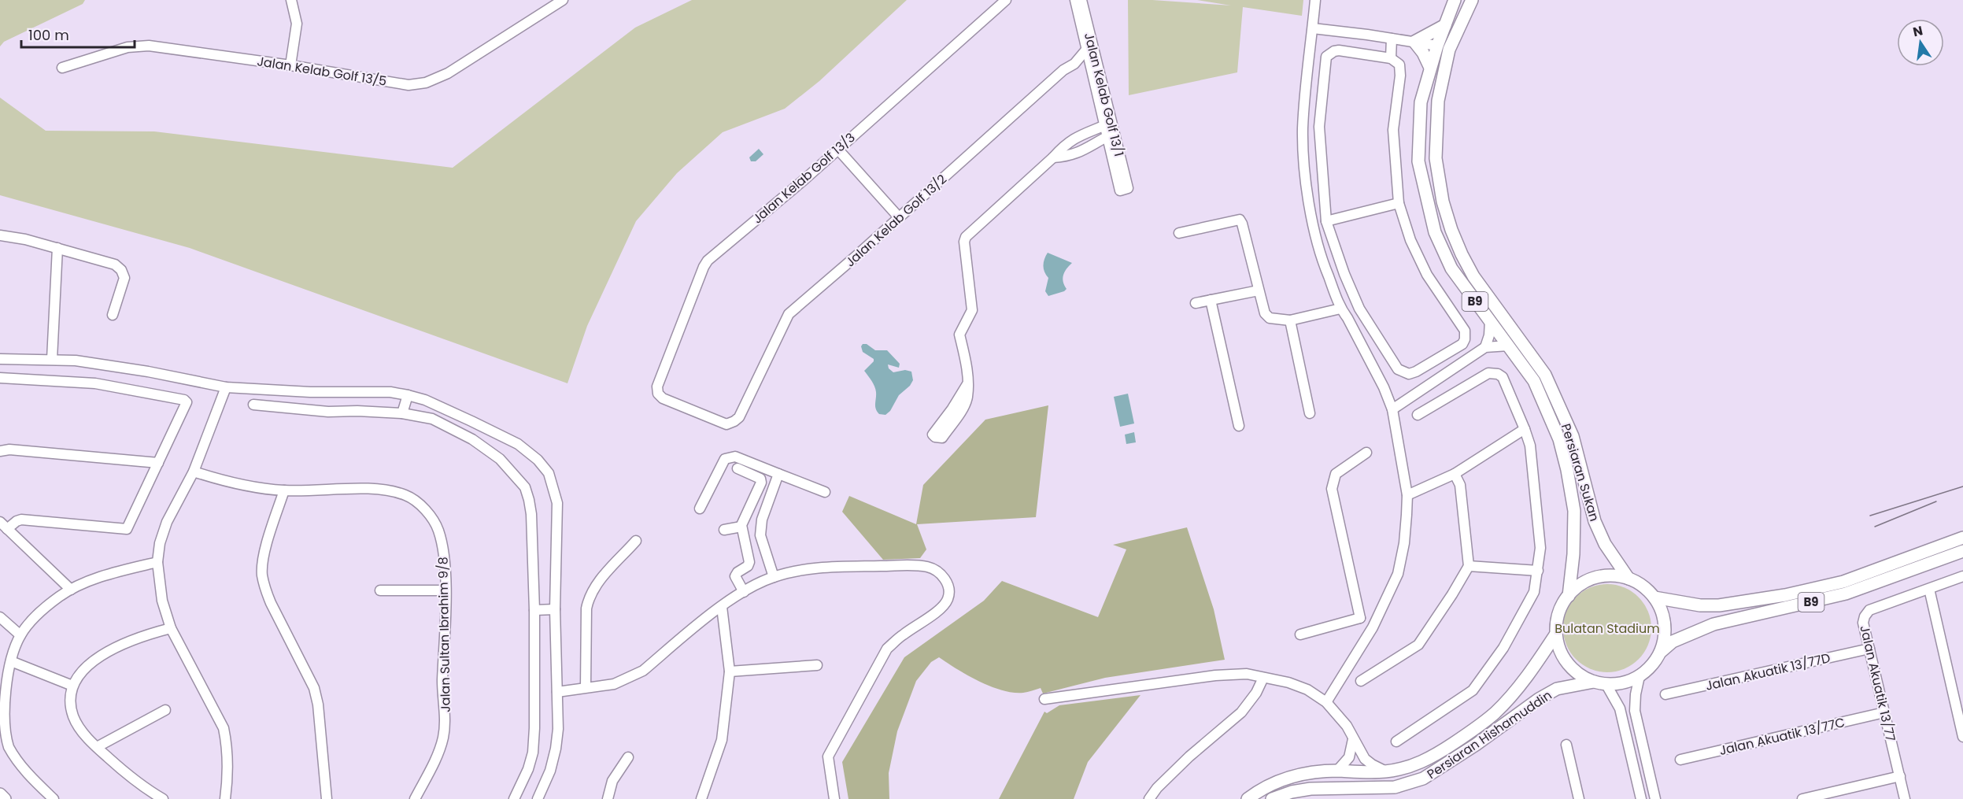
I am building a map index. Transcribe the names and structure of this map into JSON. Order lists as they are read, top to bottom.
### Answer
{
  "streets": {
    "main road": ["B9", "Persiaran Sukan", "Persiaran Hishamuddin"],
    "street": [
      "Jalan Kelab Golf 13/5",
      "Jalan Kelab Golf 13/1",
      "Jalan Kelab Golf 13/3",
      "Jalan Kelab Golf 13/2",
      "Jalan Sultan Ibrahim 9/8",
      "Jalan Akuatik 13/77D",
      "Jalan Akuatik 13/77",
      "Jalan Akuatik 13/77C"
    ]
  },
  "crossings": [
    ["Jalan Kelab Golf 13/1", "Jalan Kelab Golf 13/2"],
    ["Jalan Kelab Golf 13/3", "Jalan Kelab Golf 13/2"],
    ["B9", "Persiaran Sukan"],
    ["B9", "Persiaran Hishamuddin"],
    ["Persiaran Sukan", "Persiaran Hishamuddin"],
    ["Jalan Akuatik 13/77D", "Jalan Akuatik 13/77"],
    ["Jalan Akuatik 13/77", "Jalan Akuatik 13/77C"]
  ],
  "parks": ["Bulatan Stadium"],
  "scale_bar": "100 m",
  "north": "top"
}
